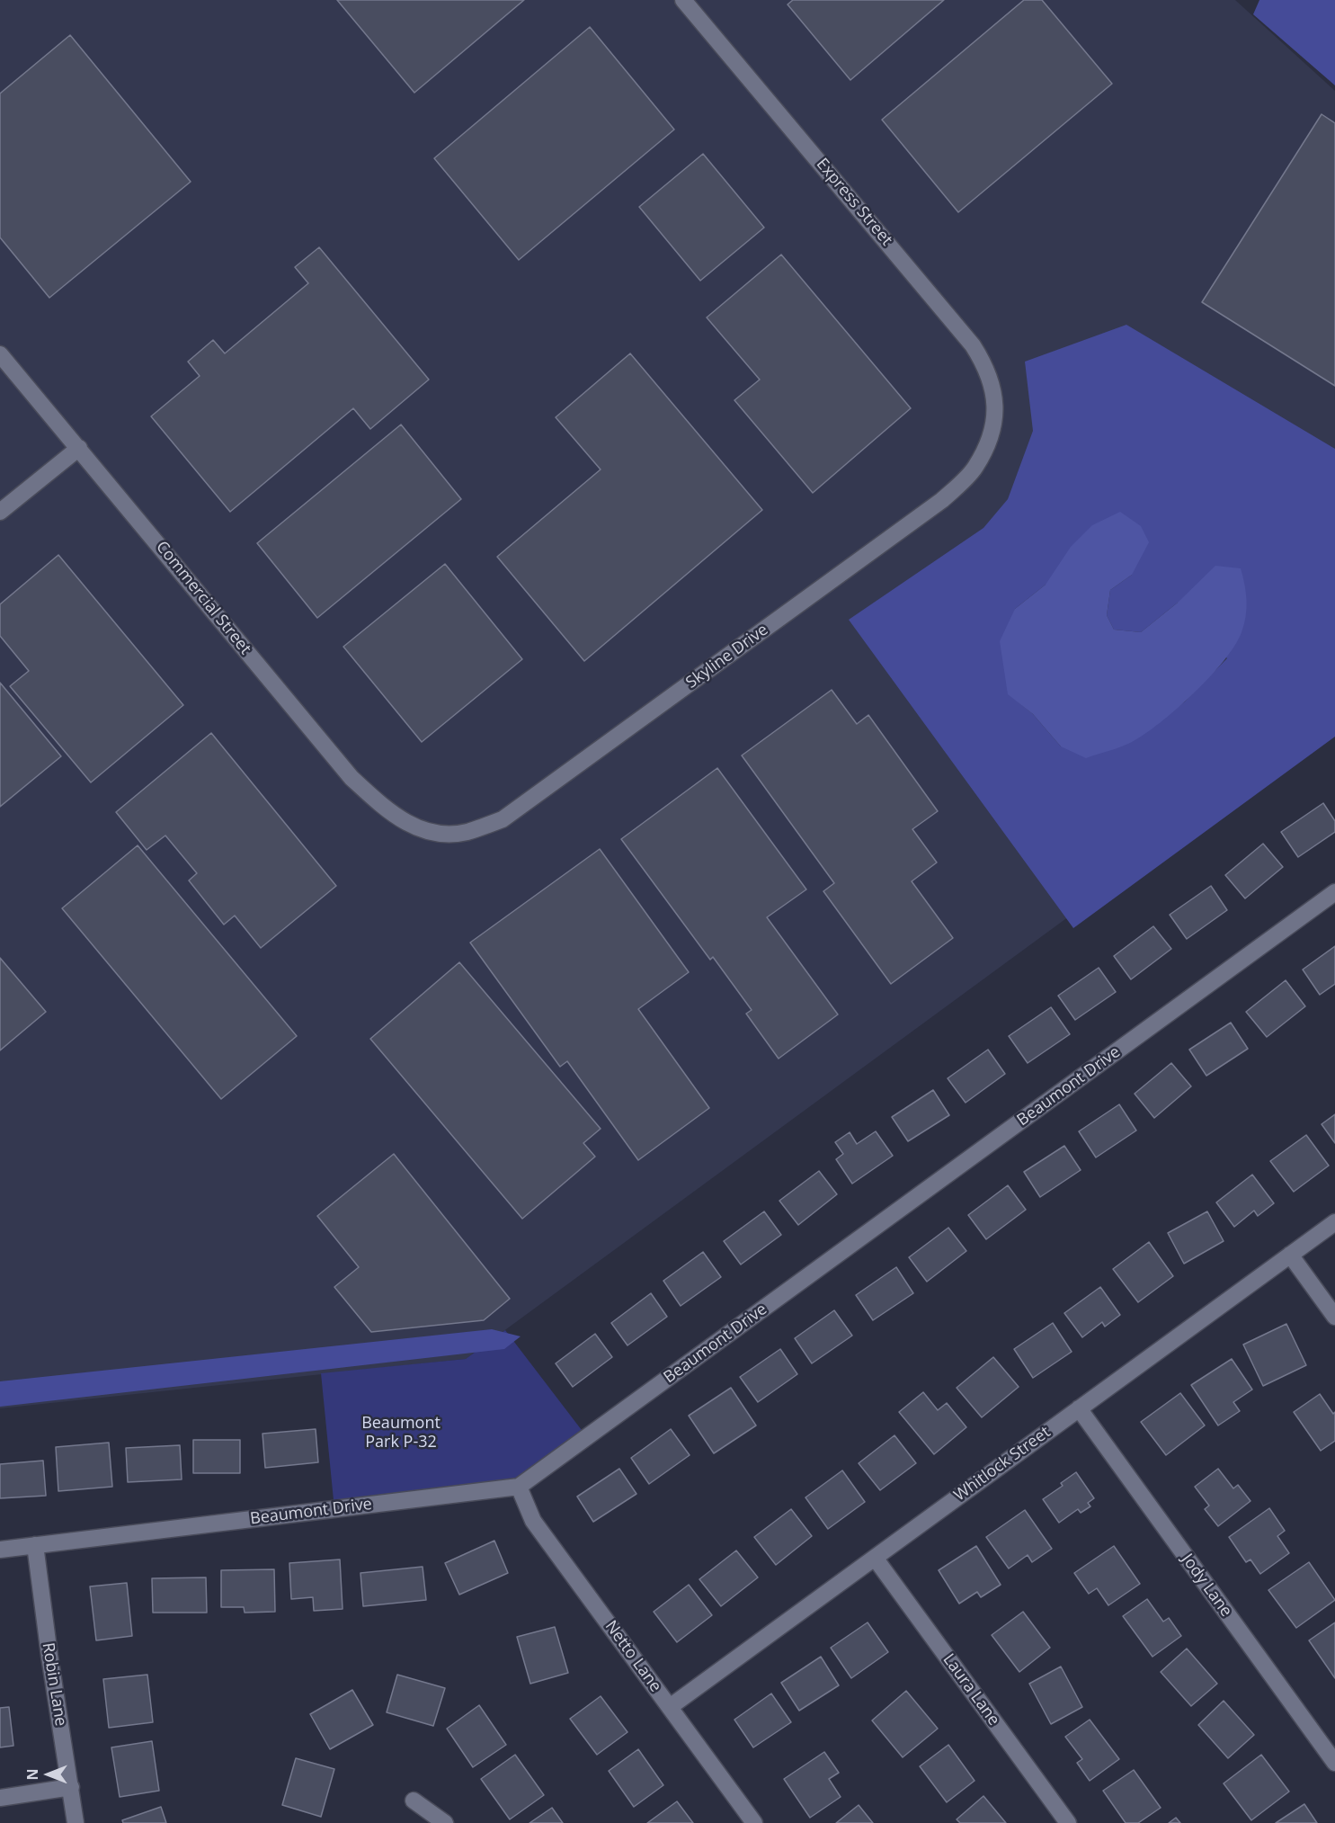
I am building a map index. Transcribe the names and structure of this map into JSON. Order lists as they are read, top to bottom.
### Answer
{
  "streets": {
    "street": [
      "Express Street",
      "Commercial Street",
      "Skyline Drive",
      "Beaumont Drive",
      "Whitlock Street",
      "Jody Lane",
      "Netto Lane",
      "Robin Lane",
      "Laura Lane"
    ]
  },
  "crossings": [
    ["Express Street", "Skyline Drive"],
    ["Commercial Street", "Skyline Drive"],
    ["Beaumont Drive", "Netto Lane"],
    ["Beaumont Drive", "Robin Lane"],
    ["Whitlock Street", "Jody Lane"],
    ["Whitlock Street", "Netto Lane"],
    ["Whitlock Street", "Laura Lane"]
  ],
  "parks": ["Beaumont Park P-32"],
  "north": "left"
}
